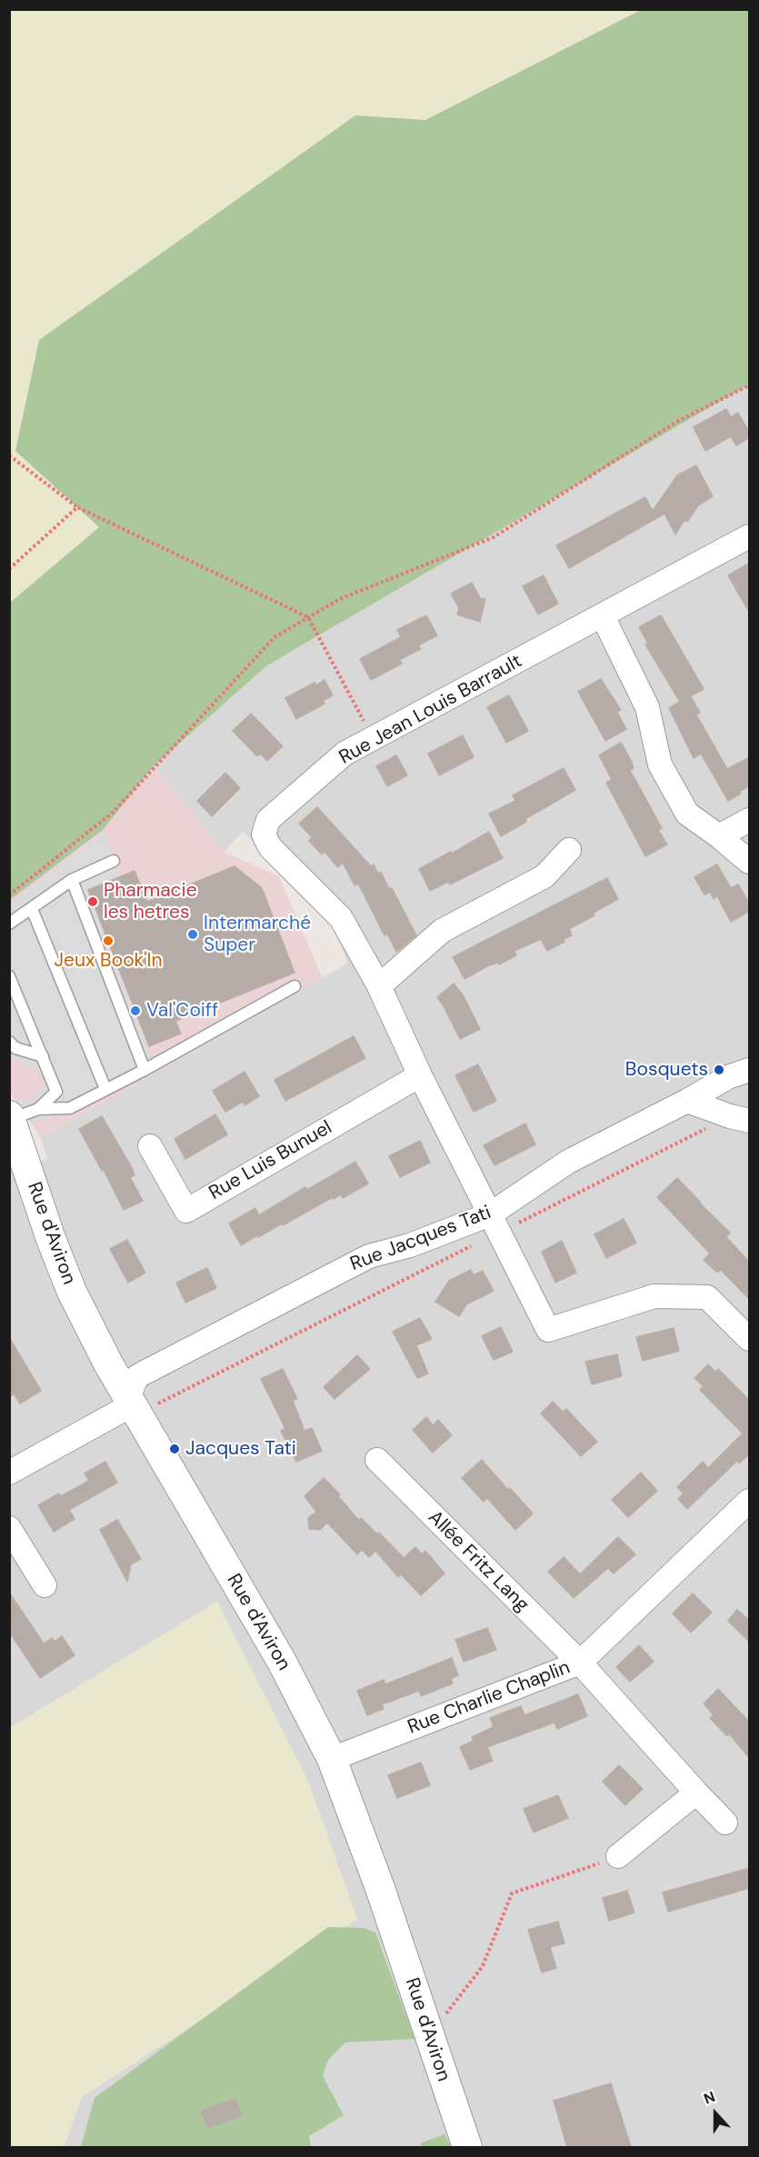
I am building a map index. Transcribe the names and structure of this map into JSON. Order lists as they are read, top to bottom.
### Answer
{
  "streets": {
    "street": [
      "Rue Jean Louis Barrault",
      "Rue Luis Bunuel",
      "Rue d'Aviron",
      "Rue Jacques Tati",
      "Allée Fritz Lang",
      "Rue Charlie Chaplin"
    ]
  },
  "crossings": [
    ["Rue Jean Louis Barrault", "Rue Luis Bunuel"],
    ["Rue Jean Louis Barrault", "Rue Jacques Tati"],
    ["Rue d'Aviron", "Rue Jacques Tati"],
    ["Rue d'Aviron", "Rue Charlie Chaplin"],
    ["Allée Fritz Lang", "Rue Charlie Chaplin"]
  ],
  "places": [
    "Pharmacie les hetres",
    "Intermarché Super",
    "Jeux Book'In",
    "Val'Coiff",
    "Bosquets",
    "Jacques Tati"
  ],
  "north": "top"
}
